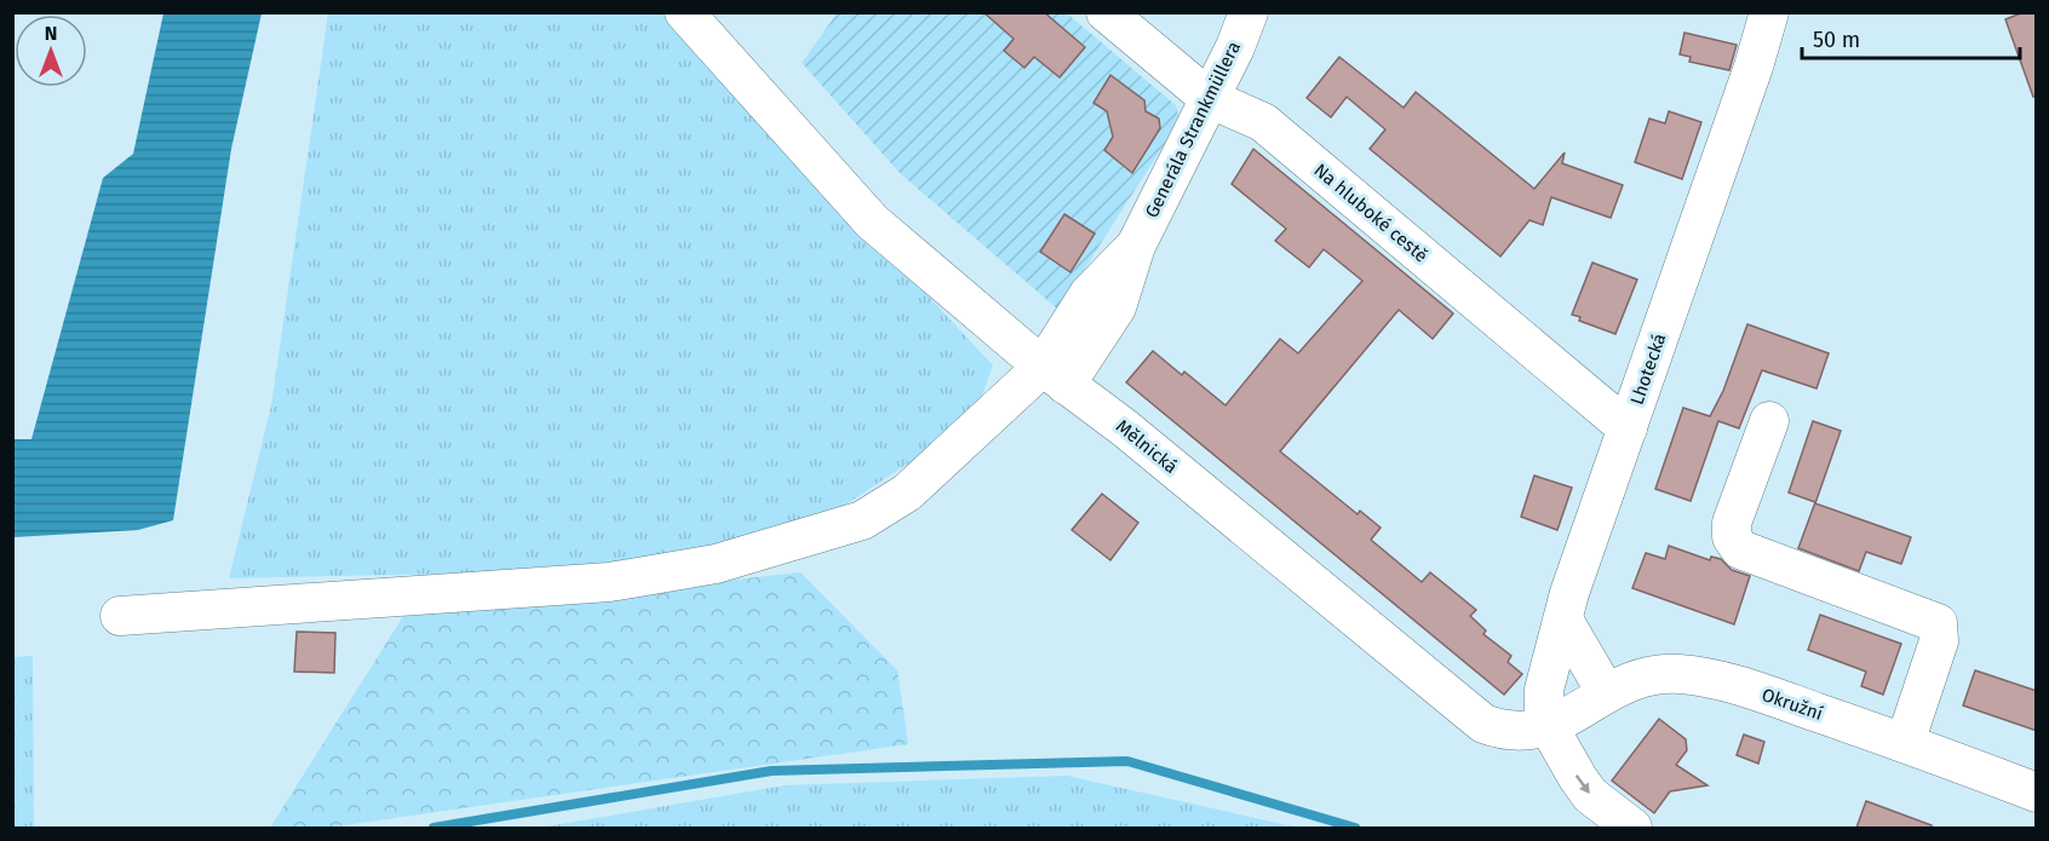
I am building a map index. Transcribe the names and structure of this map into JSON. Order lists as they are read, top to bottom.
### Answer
{
  "streets": {
    "street": [
      "Generála Strankmüllera",
      "Na hluboké cestě",
      "Lhotecká",
      "Mělnická",
      "Okružní"
    ]
  },
  "crossings": [
    ["Generála Strankmüllera", "Na hluboké cestě"],
    ["Generála Strankmüllera", "Mělnická"],
    ["Na hluboké cestě", "Lhotecká"],
    ["Lhotecká", "Mělnická"],
    ["Lhotecká", "Okružní"],
    ["Mělnická", "Okružní"]
  ],
  "scale_bar": "50 m",
  "north": "top"
}
